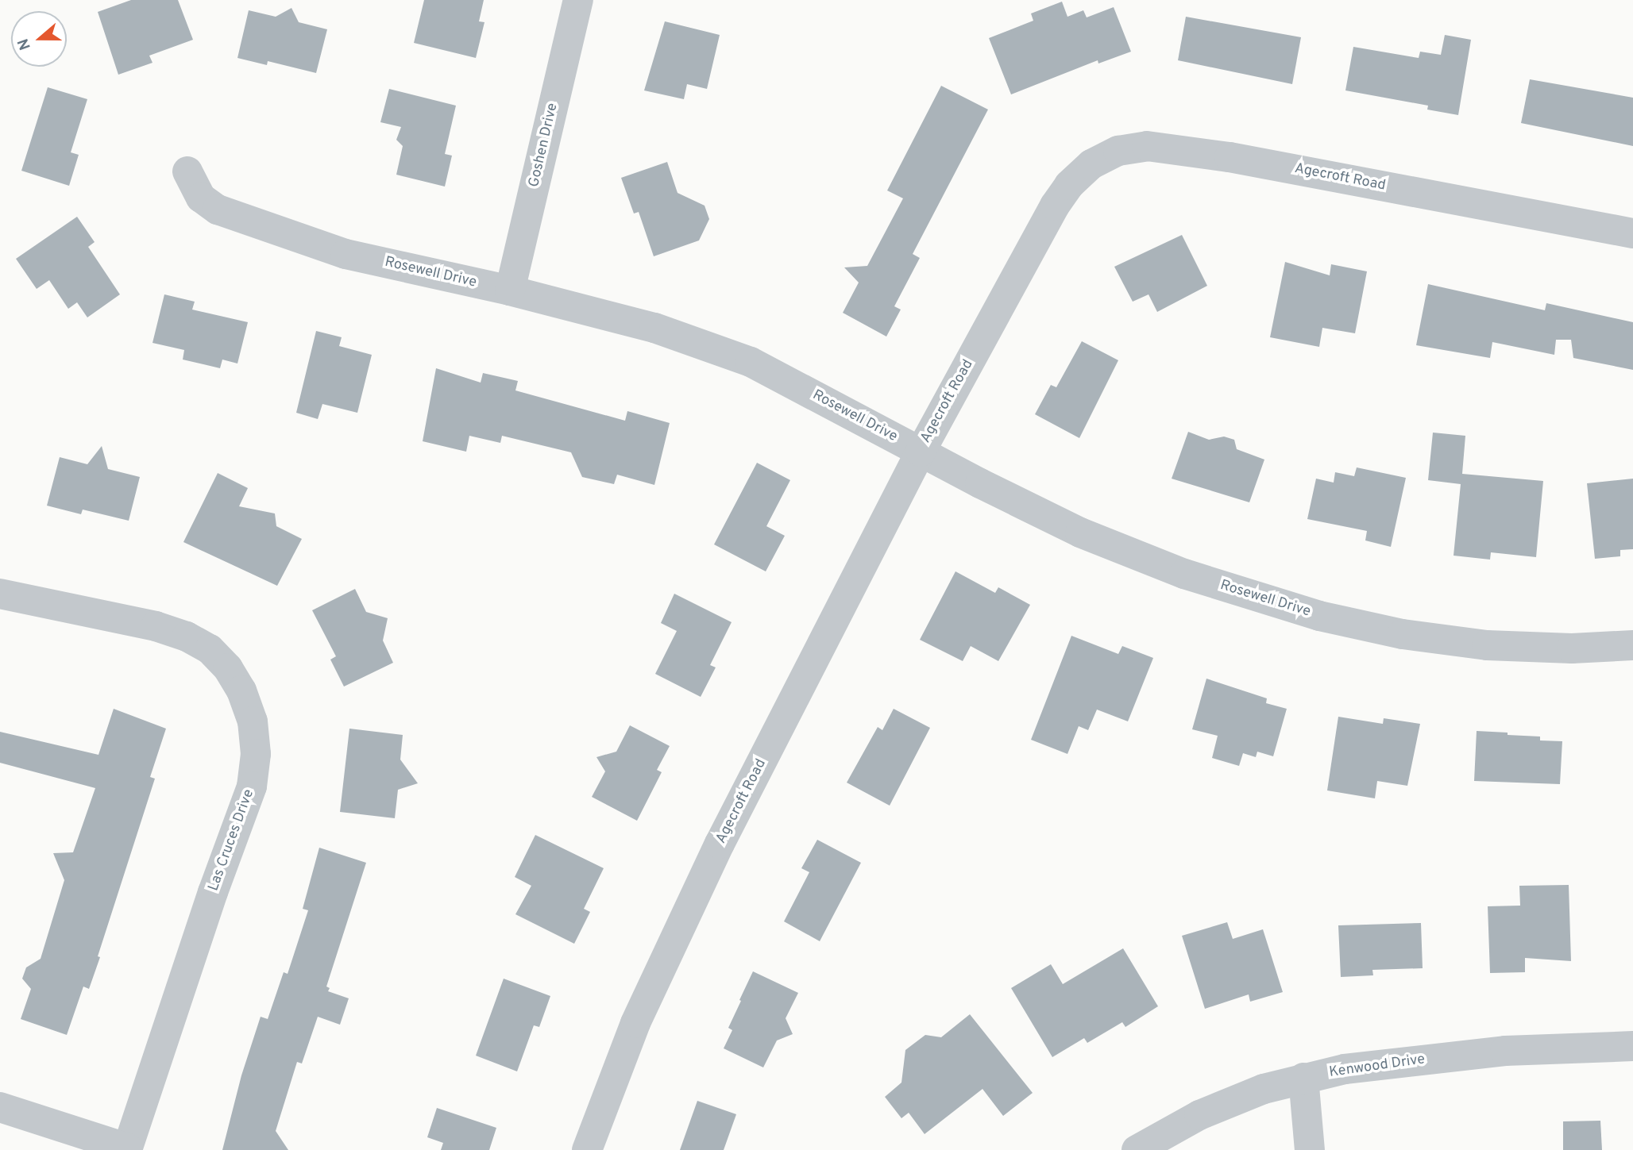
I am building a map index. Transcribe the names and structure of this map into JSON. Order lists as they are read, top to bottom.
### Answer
{
  "streets": {
    "street": [
      "Goshen Drive",
      "Agecroft Road",
      "Rosewell Drive",
      "Las Cruces Drive",
      "Kenwood Drive"
    ]
  },
  "crossings": [
    ["Goshen Drive", "Rosewell Drive"],
    ["Agecroft Road", "Rosewell Drive"]
  ],
  "north": "left"
}
